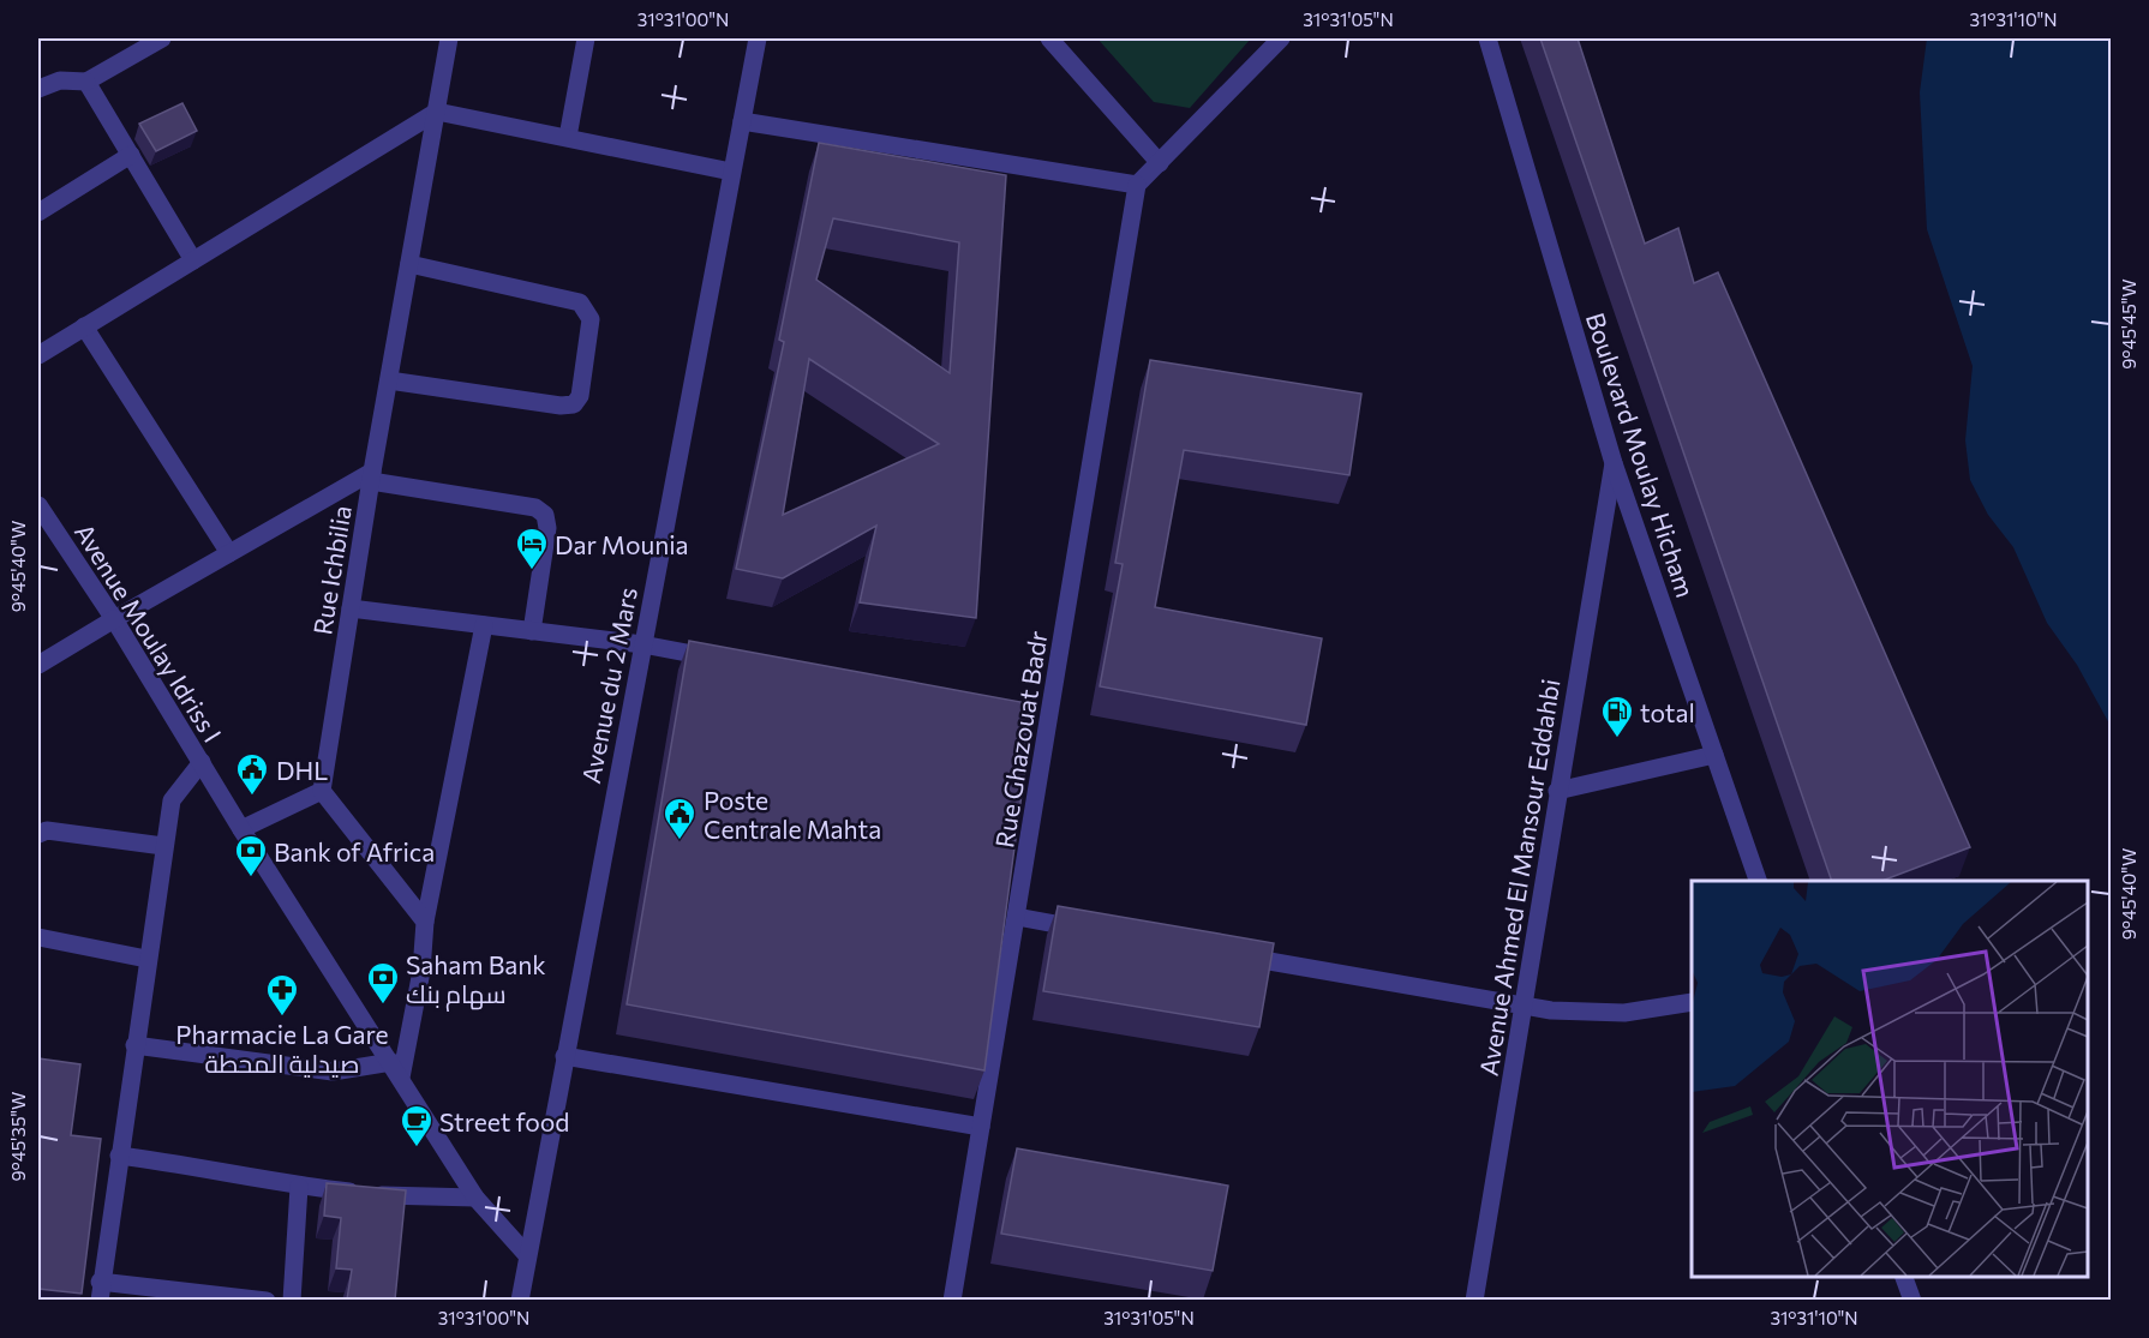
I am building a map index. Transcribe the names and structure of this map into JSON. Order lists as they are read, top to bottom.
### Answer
{
  "streets": {
    "street": [
      "Boulevard Moulay Hicham",
      "Rue Ichbilia",
      "Avenue Moulay Idriss I",
      "Avenue du 2 Mars",
      "Rue Ghazouat Badr",
      "Avenue Ahmed El Mansour Eddahbi"
    ]
  },
  "crossings": [
    ["Boulevard Moulay Hicham", "Avenue Ahmed El Mansour Eddahbi"],
    ["Avenue Moulay Idriss I", "Avenue du 2 Mars"]
  ],
  "places": {
    "hotel": ["Dar Mounia"],
    "fuel station": ["total"],
    "public building": ["DHL", "Poste Centrale Mahta"],
    "bank": ["Bank of Africa", "Saham Bank سهام بنك"],
    "pharmacy": ["Pharmacie La Gare صيدلية المحطة"],
    "cafe": ["Street food"]
  },
  "coordinates": [
    "31°31'00\"N",
    "31°31'05\"N",
    "31°31'10\"N",
    "9°45'45\"W",
    "9°45'40\"W",
    "9°45'35\"W"
  ]
}
